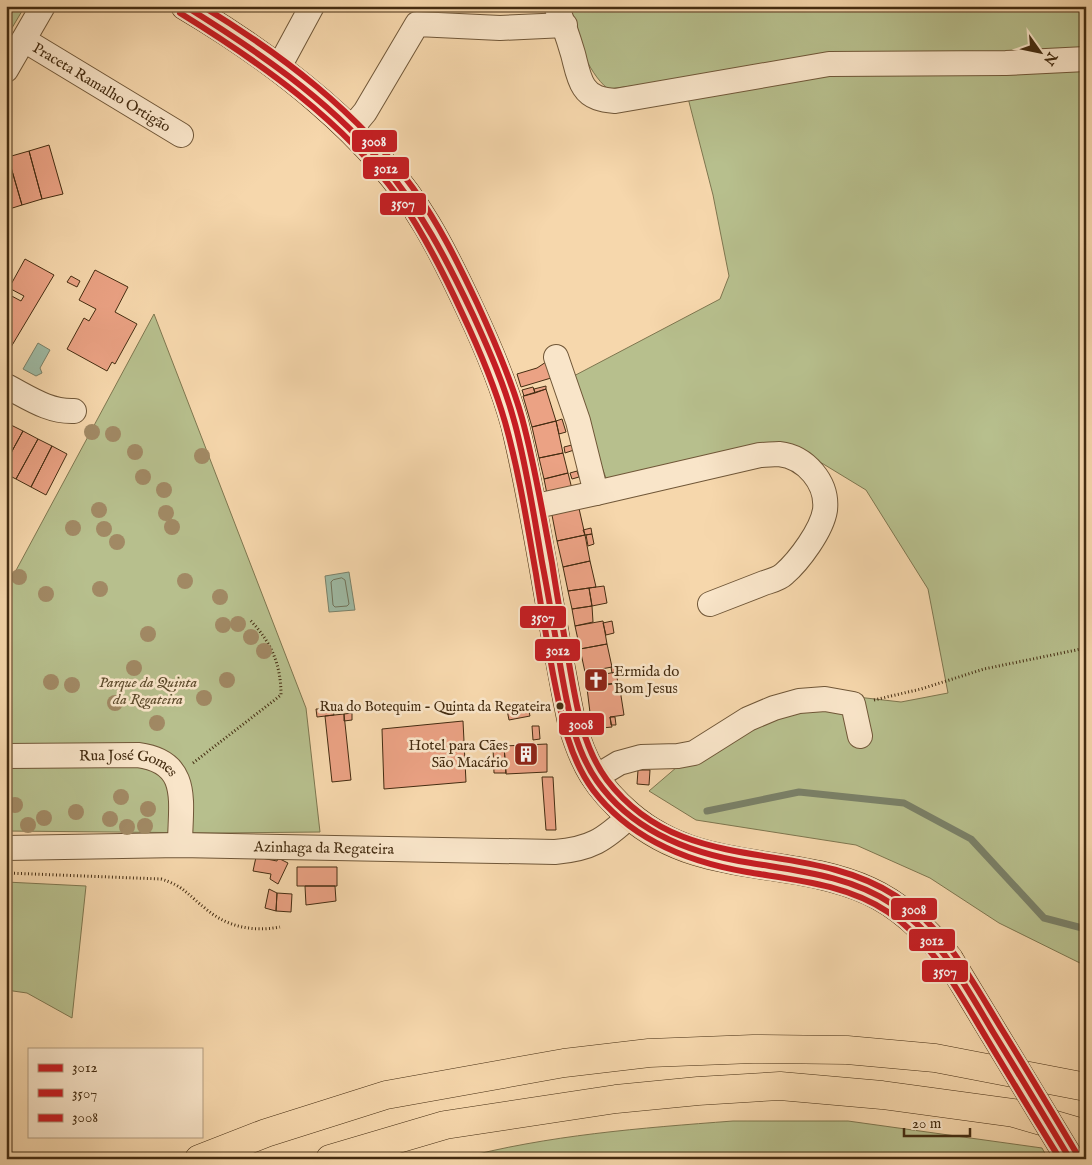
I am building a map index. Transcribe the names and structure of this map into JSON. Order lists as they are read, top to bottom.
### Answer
{
  "streets": {
    "street": ["Praceta Ramalho Ortigão", "Rua José Gomes", "Azinhaga da Regateira"]
  },
  "crossings": [
    ["Rua José Gomes", "Azinhaga da Regateira"]
  ],
  "parks": ["Parque da Quinta da Regateira"],
  "places": {
    "church": ["Ermida do Bom Jesus"],
    "other": ["Rua do Botequim - Quinta da Regateira"],
    "building": ["Hotel para Cães São Macário"]
  },
  "lines": ["transit line 3012", "transit line 3008", "transit line 3507"],
  "legend": ["3012", "3507", "3008"],
  "scale_bar": "20 m",
  "north": "bottom right"
}
